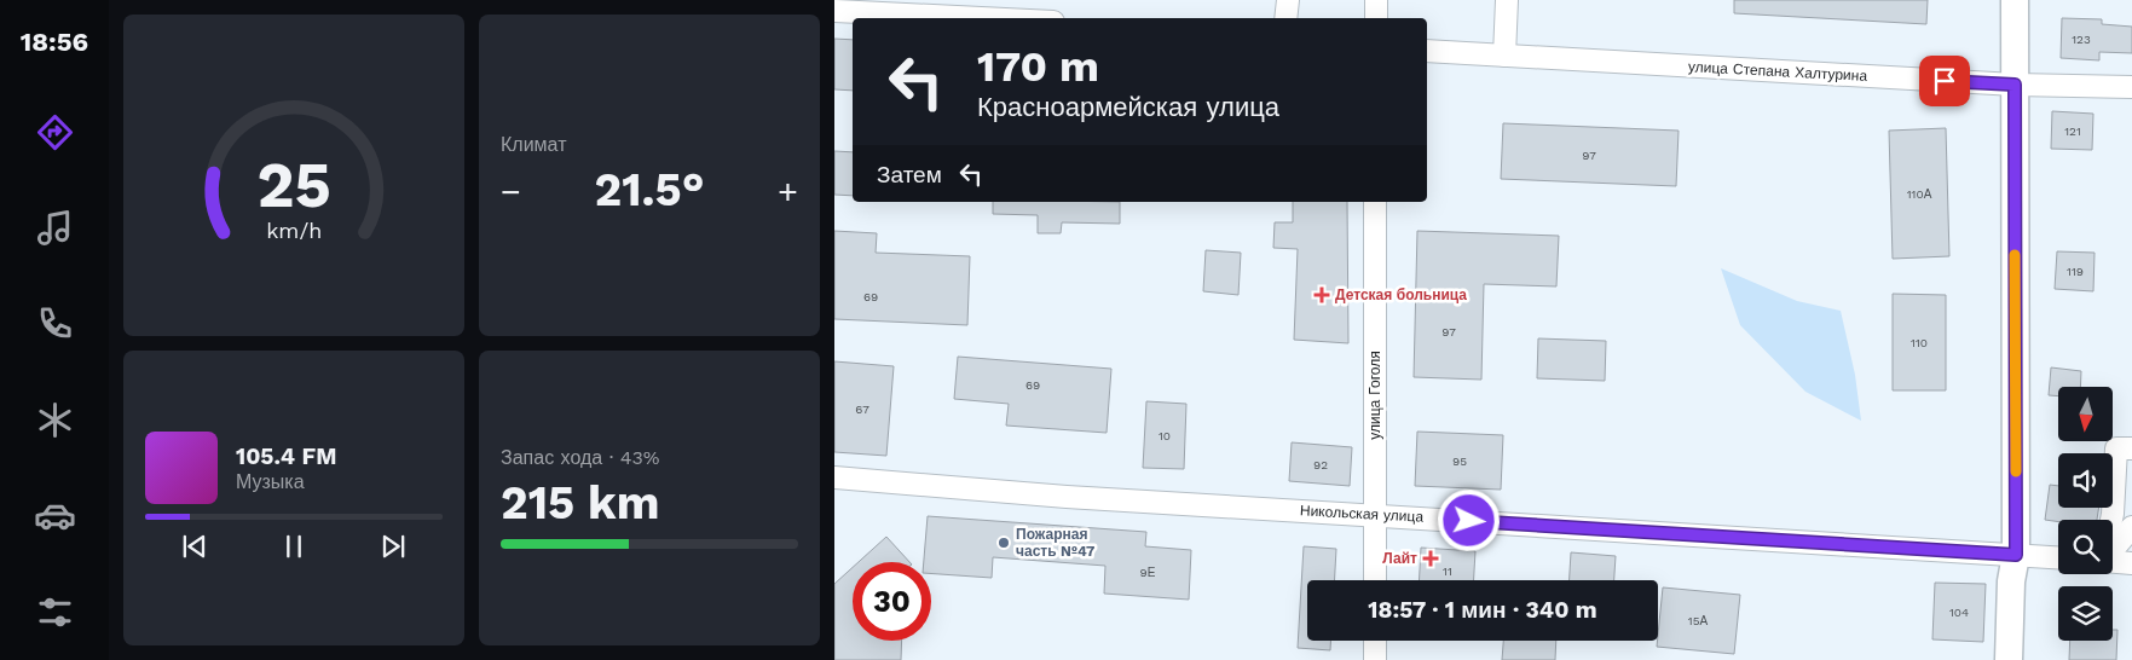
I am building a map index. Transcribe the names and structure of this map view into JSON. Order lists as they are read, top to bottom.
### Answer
{
  "streets": {
    "street": ["улица Степана Халтурина", "улица Гоголя", "Никольская улица"]
  },
  "crossings": [
    ["улица Гоголя", "Никольская улица"]
  ],
  "places": {
    "health": ["Детская больница", "Лайт"],
    "other": ["Пожарная часть №47"]
  },
  "house_numbers": [
    "123",
    "121",
    "97",
    "110А",
    "119",
    "69",
    "97",
    "110",
    "69",
    "67",
    "10",
    "95",
    "92",
    "11",
    "9Е",
    "104",
    "15А"
  ],
  "north": "bottom",
  "page": {
    "tabs": "18:56",
    "tile": [
      "Климат",
      ["Запас хода · 43%", "215 km"]
    ],
    "turn": ["170 m", "Красноармейская улица"],
    "then": "Затем",
    "heat": ["−", "21.5°", "+"],
    "song": ["105.4 FM", "Музыка"],
    "limit": "30",
    "trip": "18:57 · 1 мин · 340 m",
    "gauge": ["25", "km/h"]
  }
}
